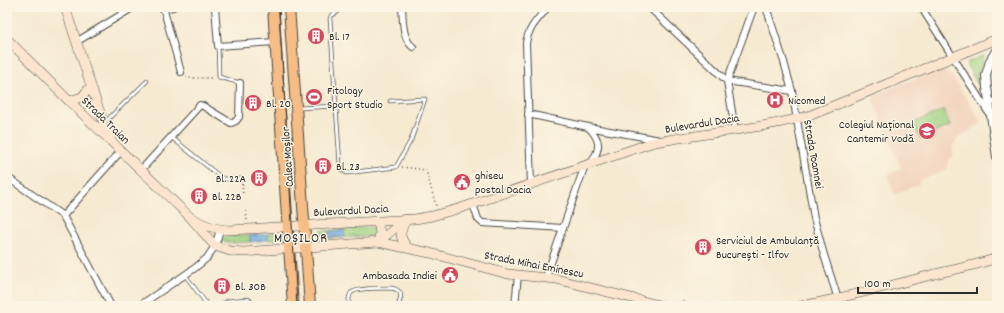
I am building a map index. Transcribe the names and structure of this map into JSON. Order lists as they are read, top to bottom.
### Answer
{
  "streets": {
    "main road": [
      "Strada Traian",
      "Bulevardul Dacia",
      "Calea Moșilor",
      "Strada Mihai Eminescu"
    ],
    "street": ["Strada Toamnei"]
  },
  "crossings": [
    ["Strada Traian", "Bulevardul Dacia"],
    ["Strada Traian", "Calea Moșilor"],
    ["Bulevardul Dacia", "Strada Toamnei"],
    ["Bulevardul Dacia", "Calea Moșilor"],
    ["Bulevardul Dacia", "Strada Mihai Eminescu"]
  ],
  "districts": ["MOȘILOR"],
  "places": {
    "building": [
      "Bl. 17",
      "Bl. 20",
      "Bl. 23",
      "Bl. 22A",
      "Bl. 22B",
      "Serviciul de Ambulanță București - Ilfov",
      "Bl. 30B"
    ],
    "sports": ["Fitology Sport Studio"],
    "hospital": ["Nicomed"],
    "school or university": ["Colegiul Național Cantemir Vodă"],
    "public building": ["ghiseu postal Dacia", "Ambasada Indiei"]
  },
  "scale_bar": "100 m"
}
